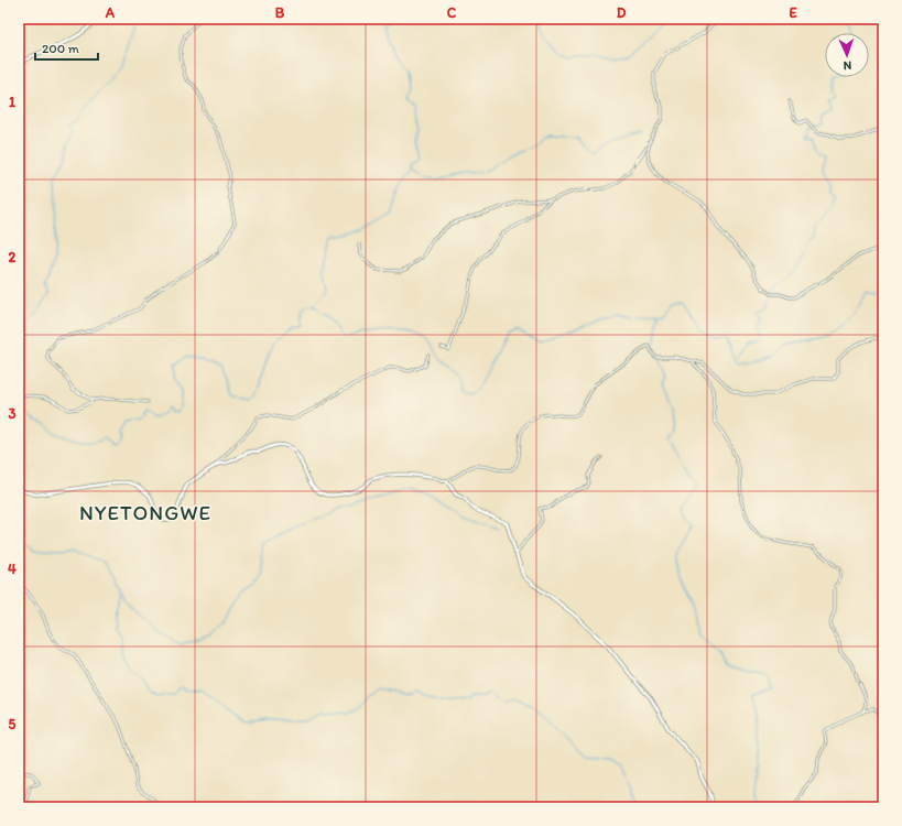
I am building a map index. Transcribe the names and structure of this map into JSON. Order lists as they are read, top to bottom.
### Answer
{
  "districts": ["NYETONGWE"],
  "scale_bar": "200 m",
  "north": "bottom",
  "grid": {
    "columns": [
      "A",
      "B",
      "C",
      "D",
      "E"
    ],
    "rows": [
      "1",
      "2",
      "3",
      "4",
      "5"
    ]
  }
}
